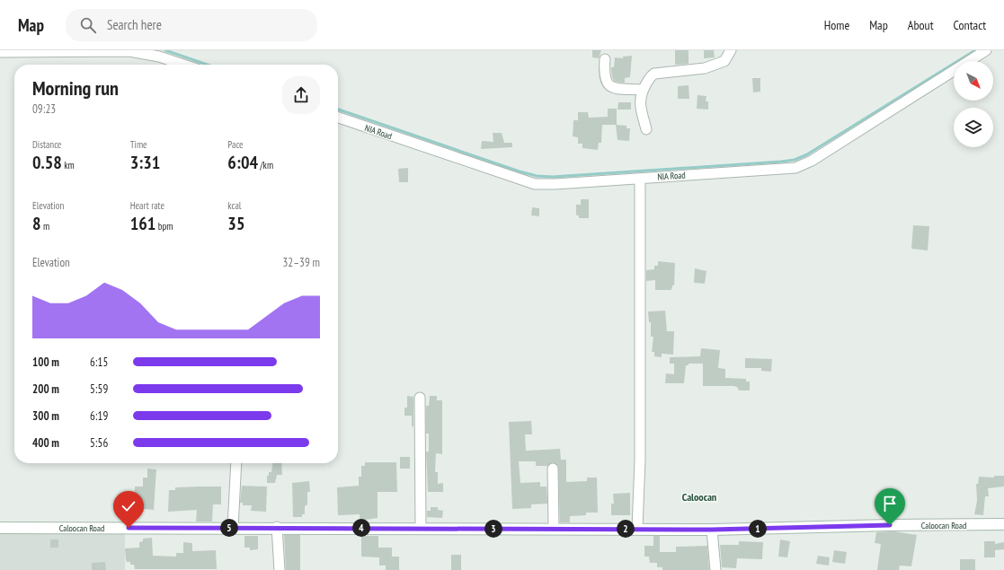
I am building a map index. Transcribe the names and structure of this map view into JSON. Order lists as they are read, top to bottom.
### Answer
{
  "streets": {
    "street": ["NIA Road", "Caloocan Road"]
  },
  "districts": ["Caloocan"],
  "north": "bottom right",
  "page": {
    "header": "Map",
    "search": "Search here",
    "nav": [
      "Home",
      "Map",
      "About",
      "Contact"
    ],
    "heading": ["Morning run", "09:23"],
    "stats": [
      ["Distance", "0.58 km"],
      ["Time", "3:31"],
      ["Pace", "6:04 /km"],
      ["Elevation", "8 m"],
      ["Heart rate", "161 bpm"],
      ["kcal", "35"]
    ],
    "chart": ["Elevation", "32–39 m"],
    "list": [
      {
        "name": "100 m",
        "note": "6:15"
      },
      {
        "name": "200 m",
        "note": "5:59"
      },
      {
        "name": "300 m",
        "note": "6:19"
      },
      {
        "name": "400 m",
        "note": "5:56"
      }
    ],
    "pins": [
      "4",
      "5",
      "1",
      "2",
      "3"
    ]
  }
}
